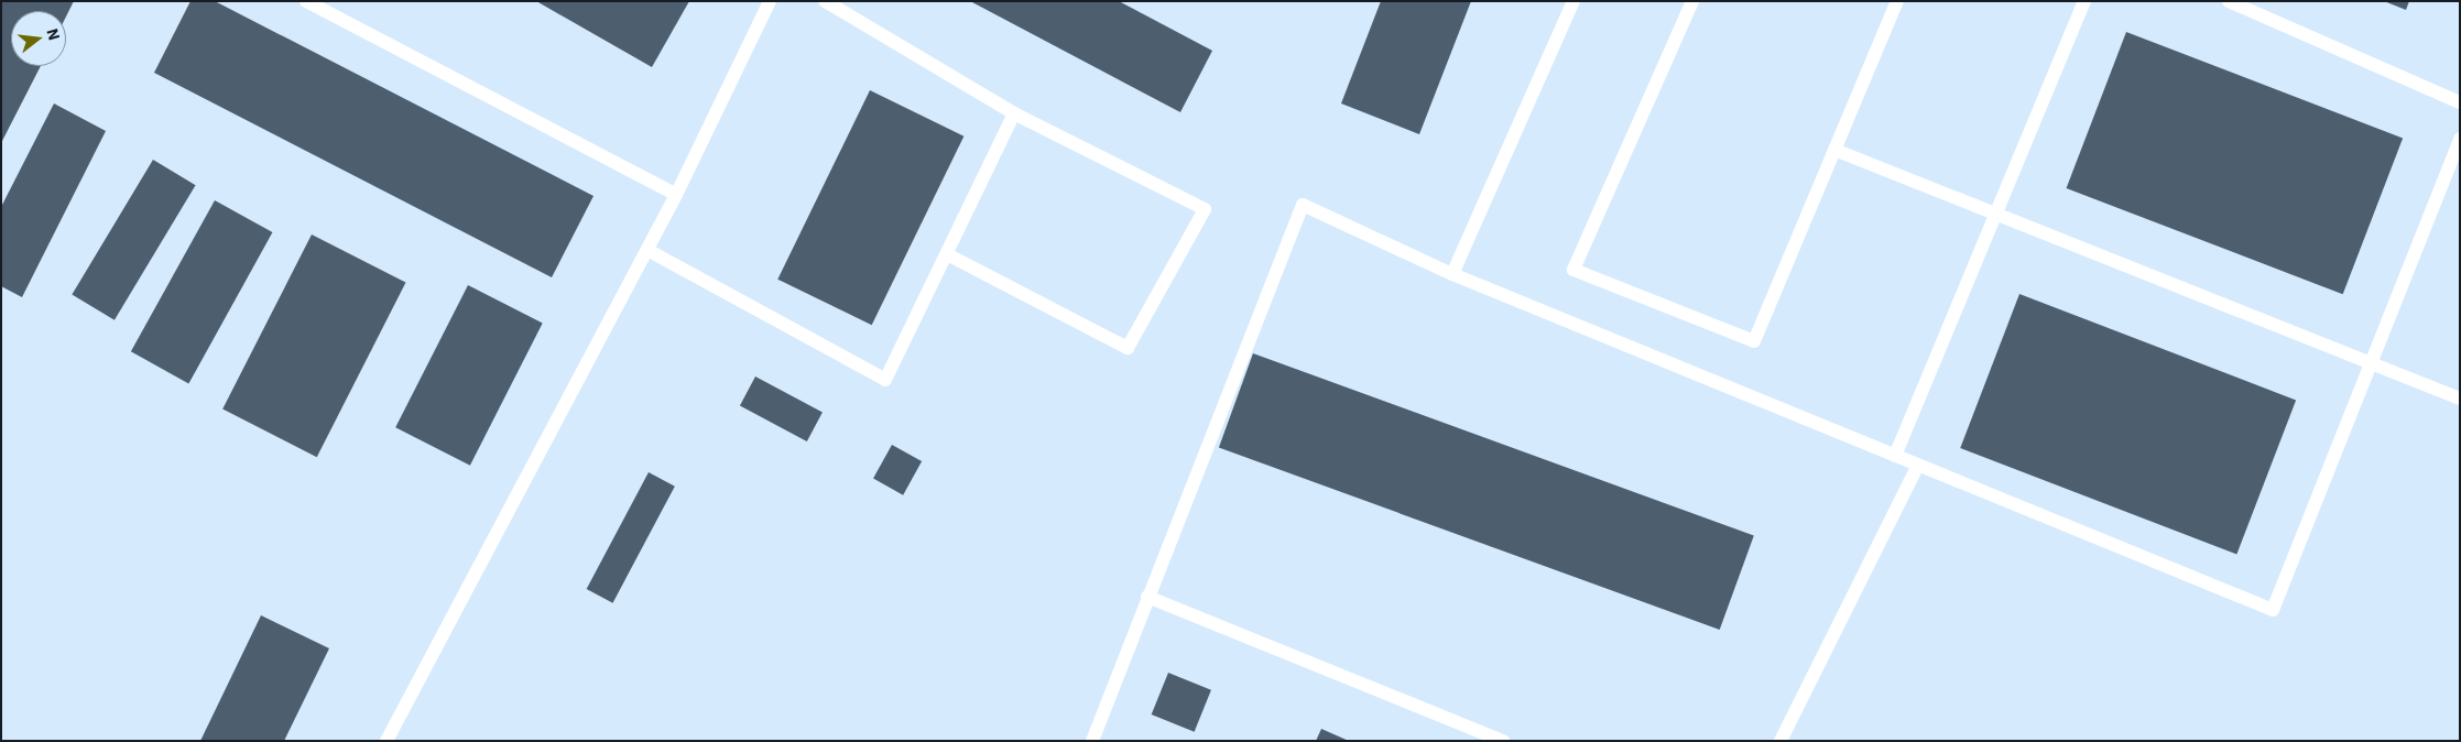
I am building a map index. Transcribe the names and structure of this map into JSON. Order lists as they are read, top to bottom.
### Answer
{
  "north": "right"
}
